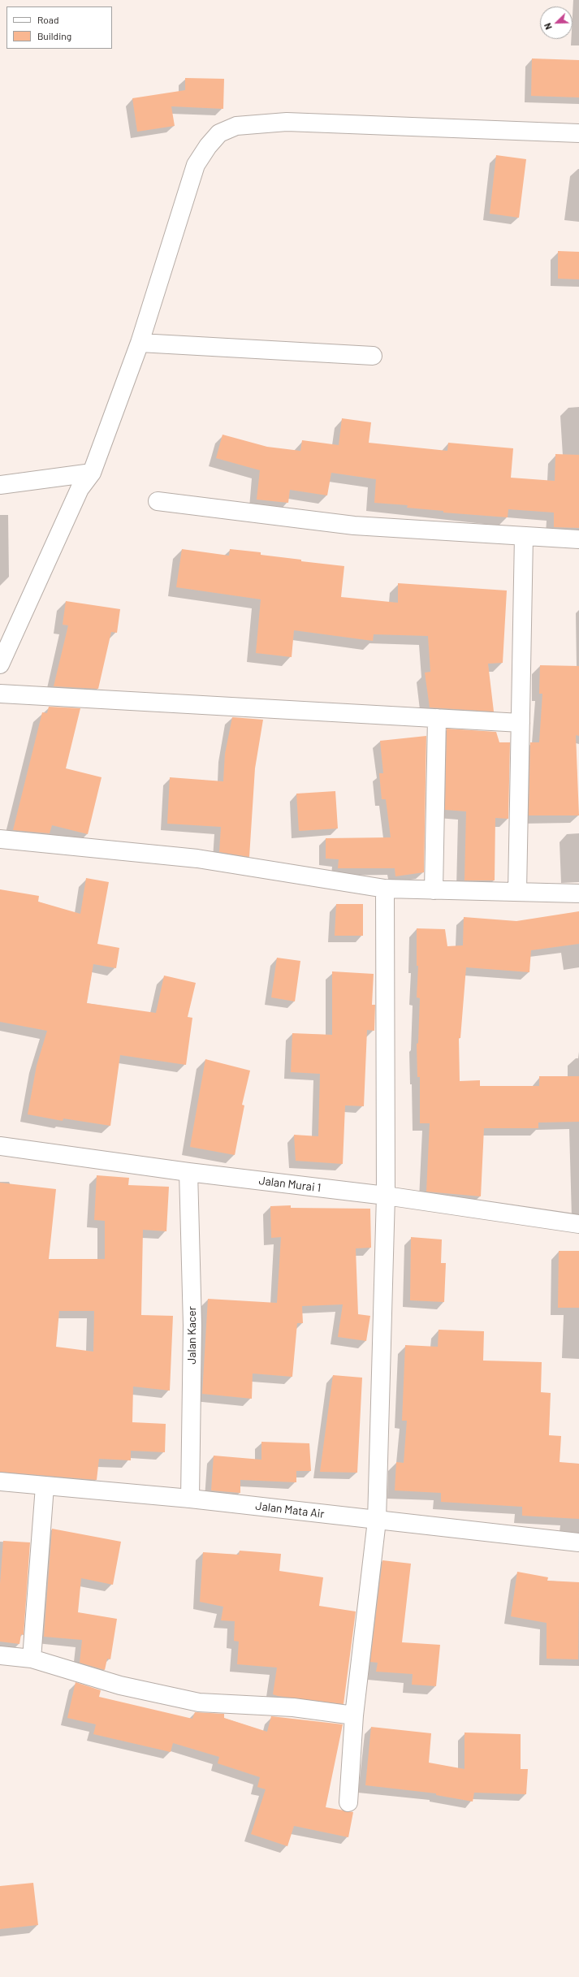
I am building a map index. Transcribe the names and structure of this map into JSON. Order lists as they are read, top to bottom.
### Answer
{
  "streets": {
    "street": ["Jalan Murai 1", "Jalan Kacer", "Jalan Mata Air"]
  },
  "crossings": [
    ["Jalan Murai 1", "Jalan Kacer"],
    ["Jalan Kacer", "Jalan Mata Air"]
  ],
  "legend": ["Road", "Building"],
  "north": "bottom left"
}
